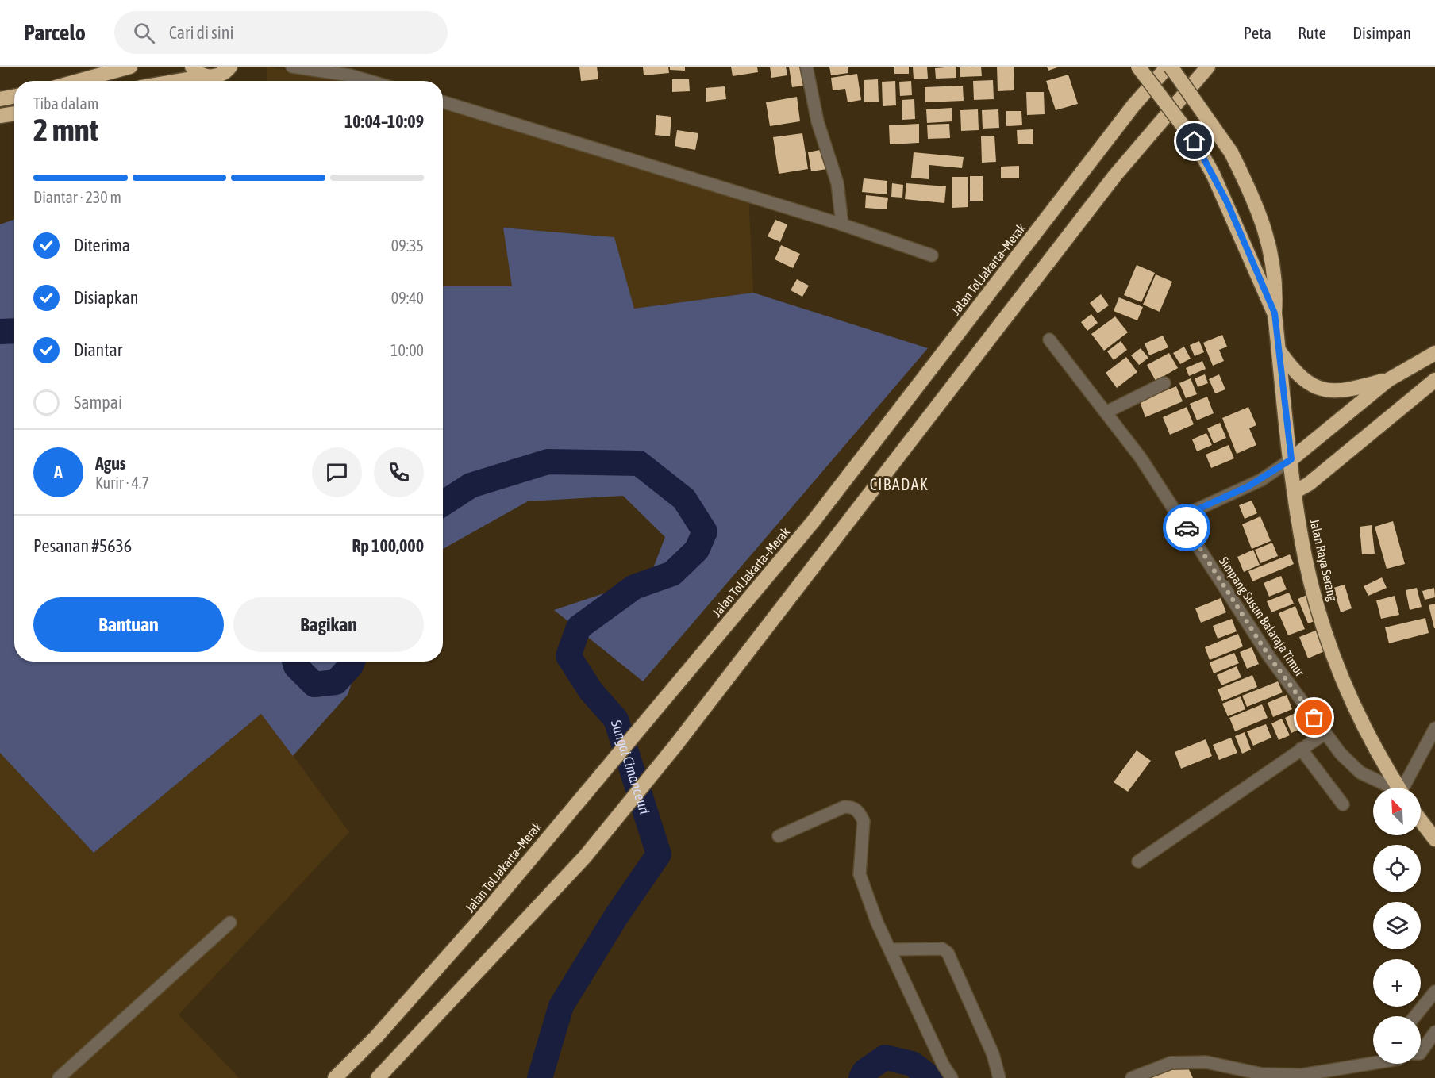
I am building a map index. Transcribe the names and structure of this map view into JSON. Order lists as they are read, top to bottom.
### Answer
{
  "streets": {
    "highway": ["Jalan Tol Jakarta–Merak", "Jalan Raya Serang"],
    "street": ["Simpang Susun Balaraja Timur"]
  },
  "crossings": [
    ["Jalan Tol Jakarta–Merak", "Jalan Raya Serang"]
  ],
  "districts": ["CIBADAK"],
  "water": ["Sungai Cimanceuri"],
  "north": "top left",
  "page": {
    "header": "Parcelo",
    "search": "Cari di sini",
    "nav": ["Peta", "Rute", "Disimpan"],
    "heading": ["2 mnt", "Tiba dalam", "10:04–10:09"],
    "panel": [
      "Agus",
      "Kurir · 4.7",
      "Pesanan #5636",
      "Rp 100,000"
    ],
    "bar": "Diantar · 230 m",
    "list": [
      ["Diterima", "09:35"],
      ["Disiapkan", "09:40"],
      ["Diantar", "10:00"],
      "Sampai"
    ],
    "round": "A",
    "buttons": ["Bantuan", "Bagikan"],
    "map_buttons": ["+", "−"]
  }
}
